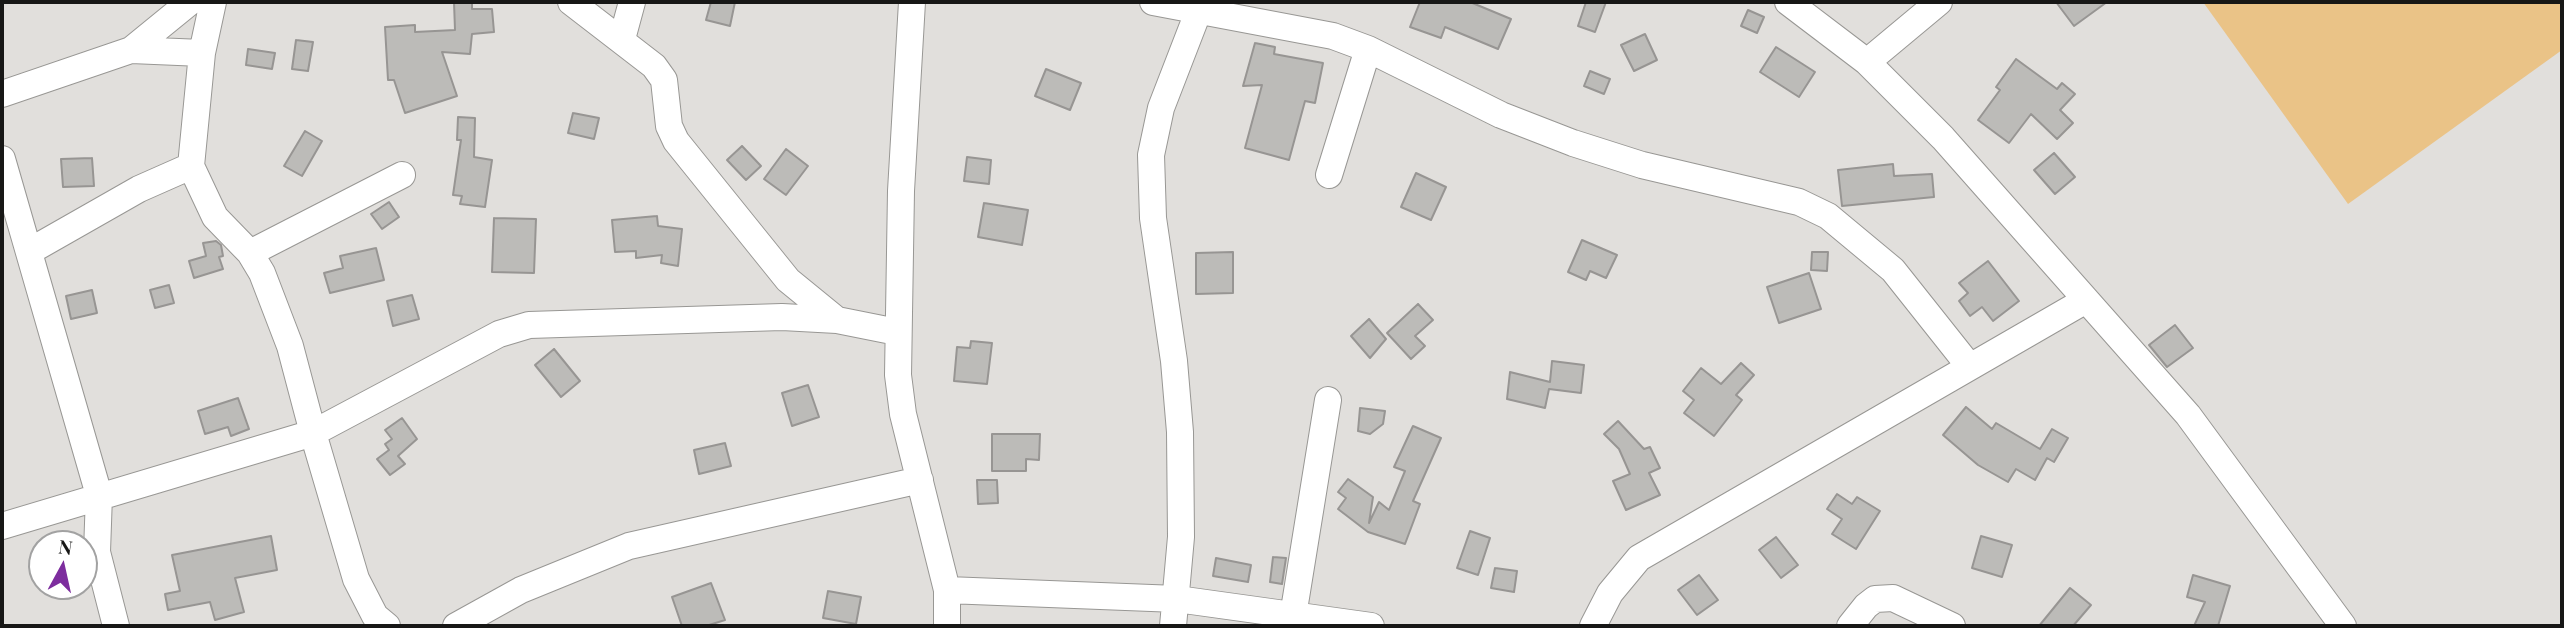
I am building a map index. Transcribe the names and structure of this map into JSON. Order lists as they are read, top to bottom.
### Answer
{
  "north": "top"
}
